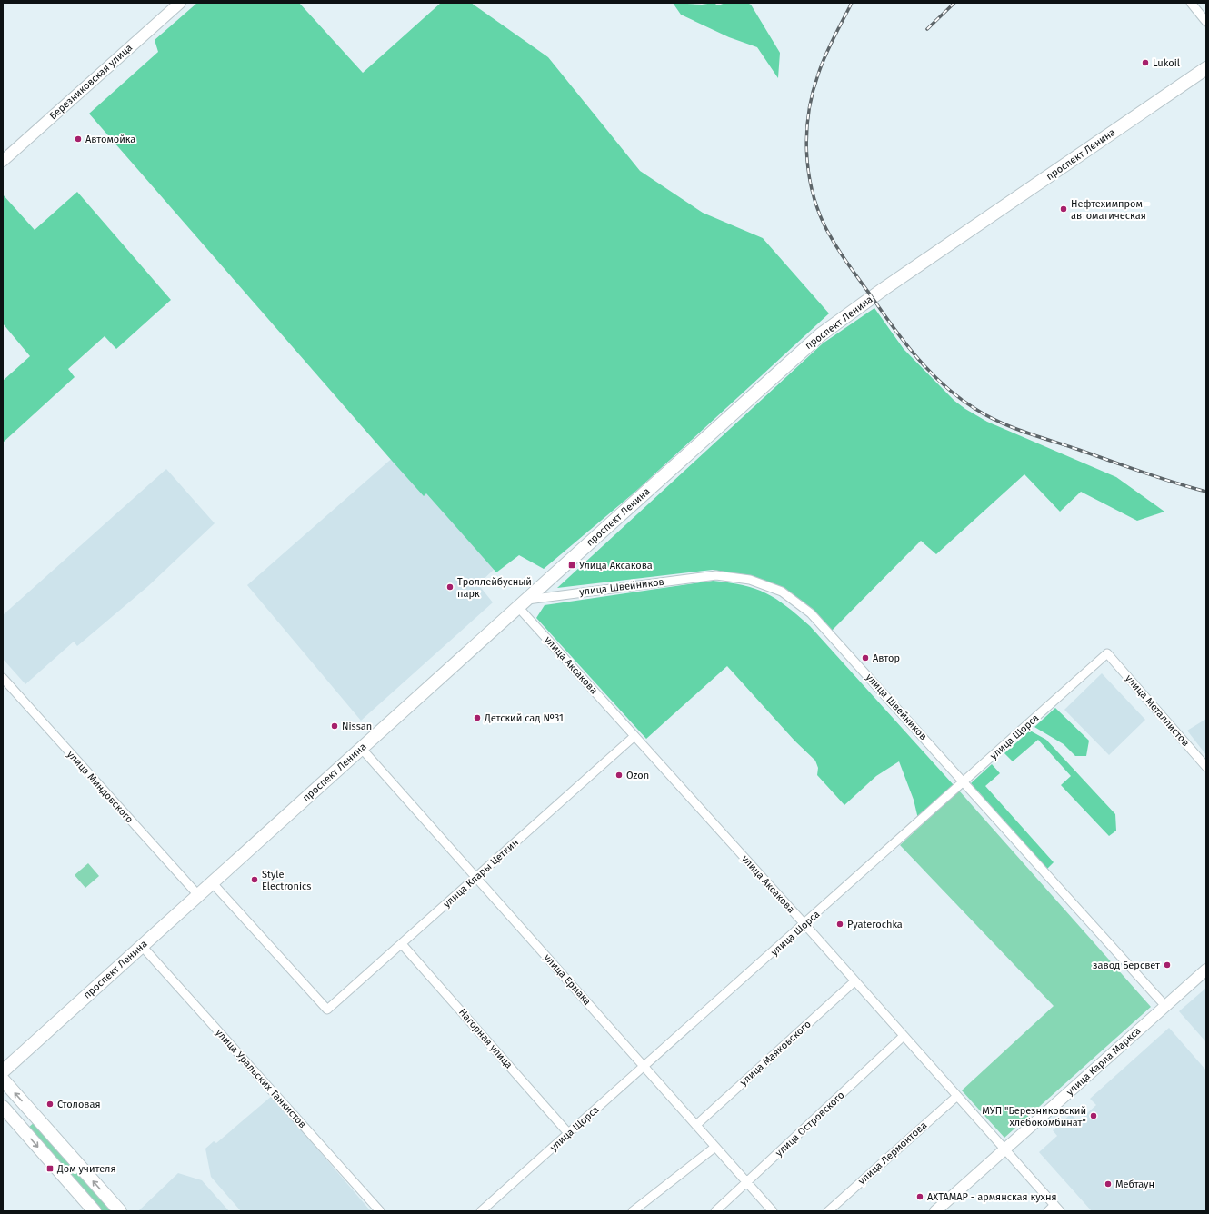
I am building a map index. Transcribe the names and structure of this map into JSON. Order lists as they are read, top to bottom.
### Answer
{
  "streets": {
    "main road": ["Березниковская улица", "проспект Ленина", "улица Карла Маркса"],
    "street": [
      "улица Швейников",
      "улица Аксакова",
      "улица Металлистов",
      "улица Щорса",
      "улица Миндовского",
      "улица Клары Цеткин",
      "улица Ермака",
      "Нагорная улица",
      "улица Маяковского",
      "улица Уральских Танкистов",
      "улица Островского",
      "улица Лермонтова"
    ]
  },
  "crossings": [
    ["проспект Ленина", "улица Швейников"],
    ["проспект Ленина", "улица Аксакова"],
    ["проспект Ленина", "улица Миндовского"],
    ["проспект Ленина", "улица Клары Цеткин"],
    ["проспект Ленина", "улица Ермака"],
    ["проспект Ленина", "улица Уральских Танкистов"],
    ["улица Швейников", "улица Аксакова"],
    ["улица Швейников", "улица Щорса"],
    ["улица Швейников", "улица Карла Маркса"],
    ["улица Аксакова", "улица Щорса"],
    ["улица Аксакова", "улица Клары Цеткин"],
    ["улица Аксакова", "улица Маяковского"],
    ["улица Аксакова", "улица Карла Маркса"],
    ["улица Аксакова", "улица Островского"],
    ["улица Аксакова", "улица Лермонтова"],
    ["улица Металлистов", "улица Щорса"],
    ["улица Щорса", "улица Ермака"],
    ["улица Щорса", "Нагорная улица"],
    ["улица Клары Цеткин", "улица Ермака"],
    ["улица Клары Цеткин", "Нагорная улица"],
    ["улица Ермака", "улица Маяковского"],
    ["улица Ермака", "улица Островского"]
  ],
  "places": {
    "other": [
      "Lukoil",
      "Автомойка",
      "Нефтехимпром - автоматическая",
      "Троллейбусный парк",
      "Автор",
      "Детский сад №31",
      "Nissan",
      "Ozon",
      "Style Electronics",
      "Pyaterochka",
      "завод Берсвет",
      "Столовая",
      "МУП \"Березниковский хлебокомбинат\"",
      "Мебтаун",
      "АХТАМАР - армянская кухня"
    ],
    "transit": ["Улица Аксакова", "Дом учителя"]
  }
}
